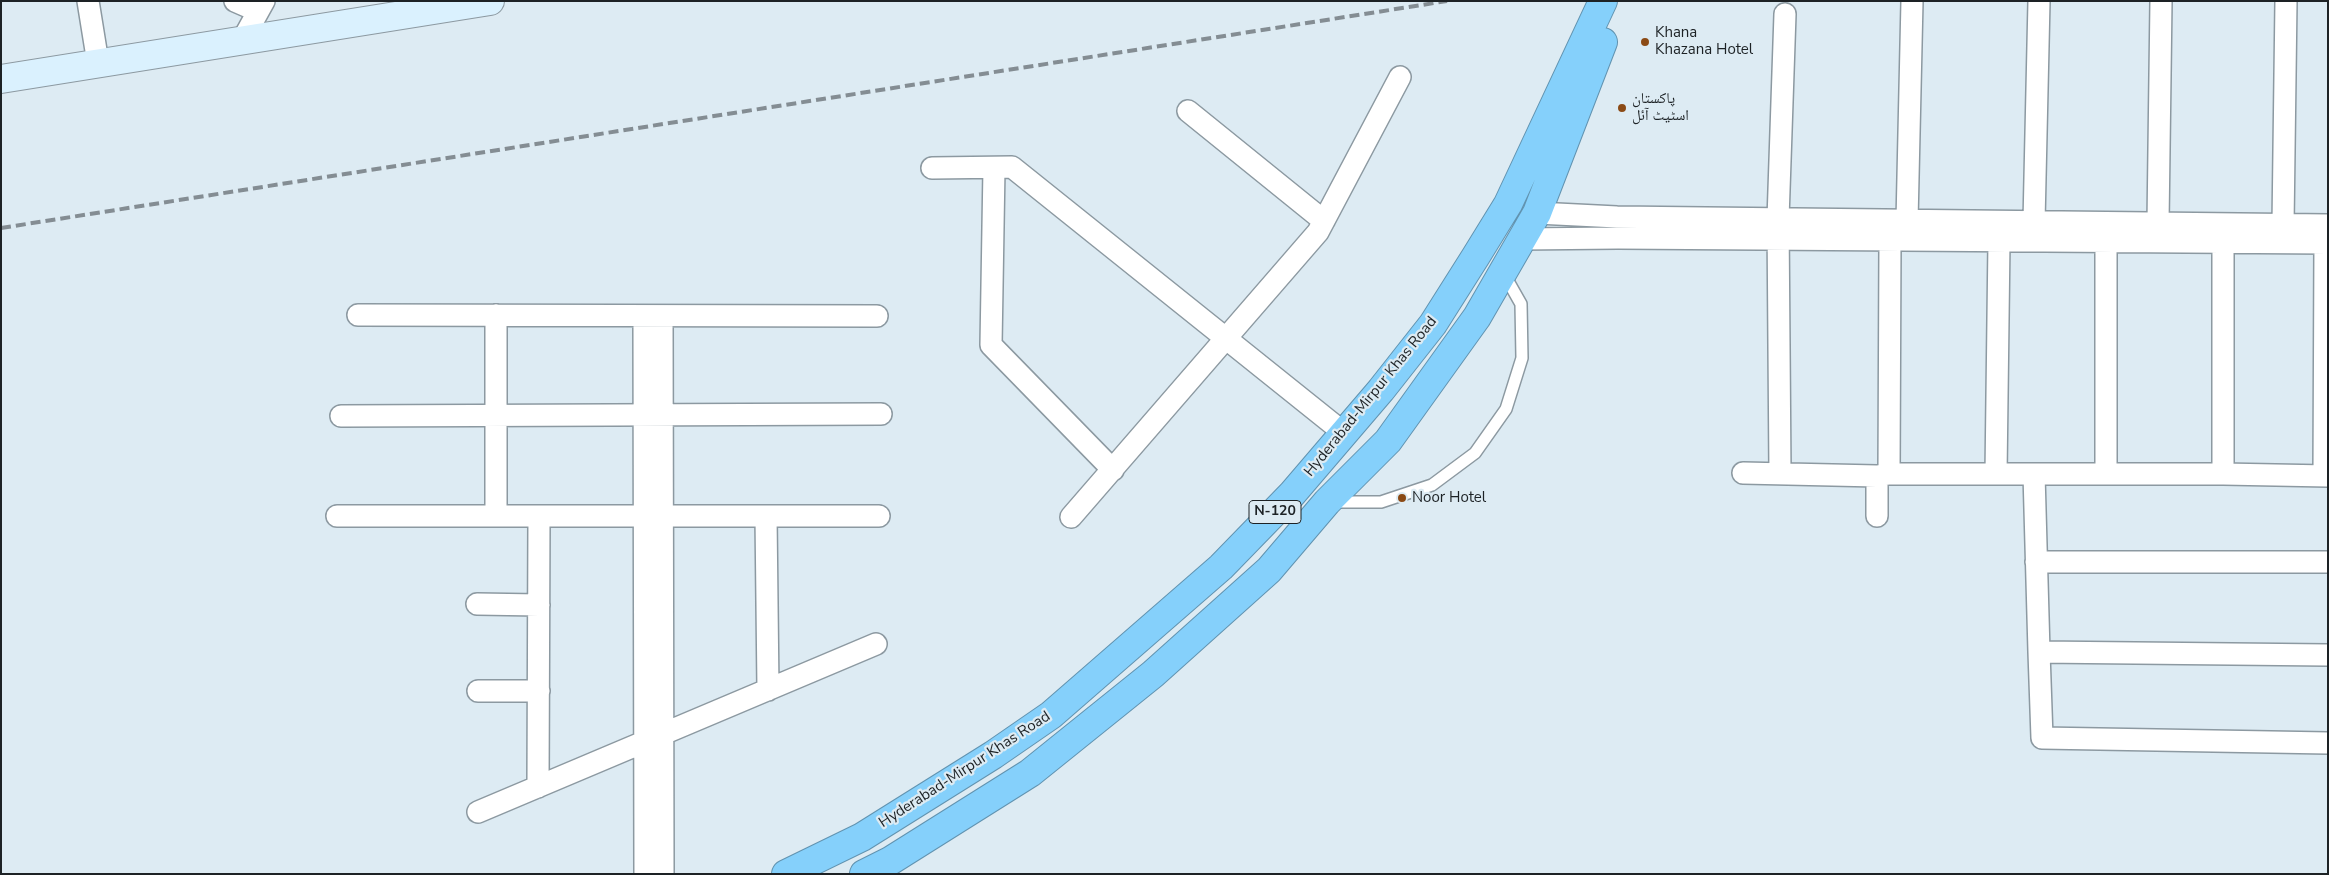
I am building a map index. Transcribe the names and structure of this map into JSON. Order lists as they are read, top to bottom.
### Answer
{
  "streets": {
    "highway": ["Hyderabad-Mirpur Khas Road", "N-120"]
  },
  "places": ["Khana Khazana Hotel", "پاکستان اسٹیٹ آئل", "Noor Hotel"]
}
